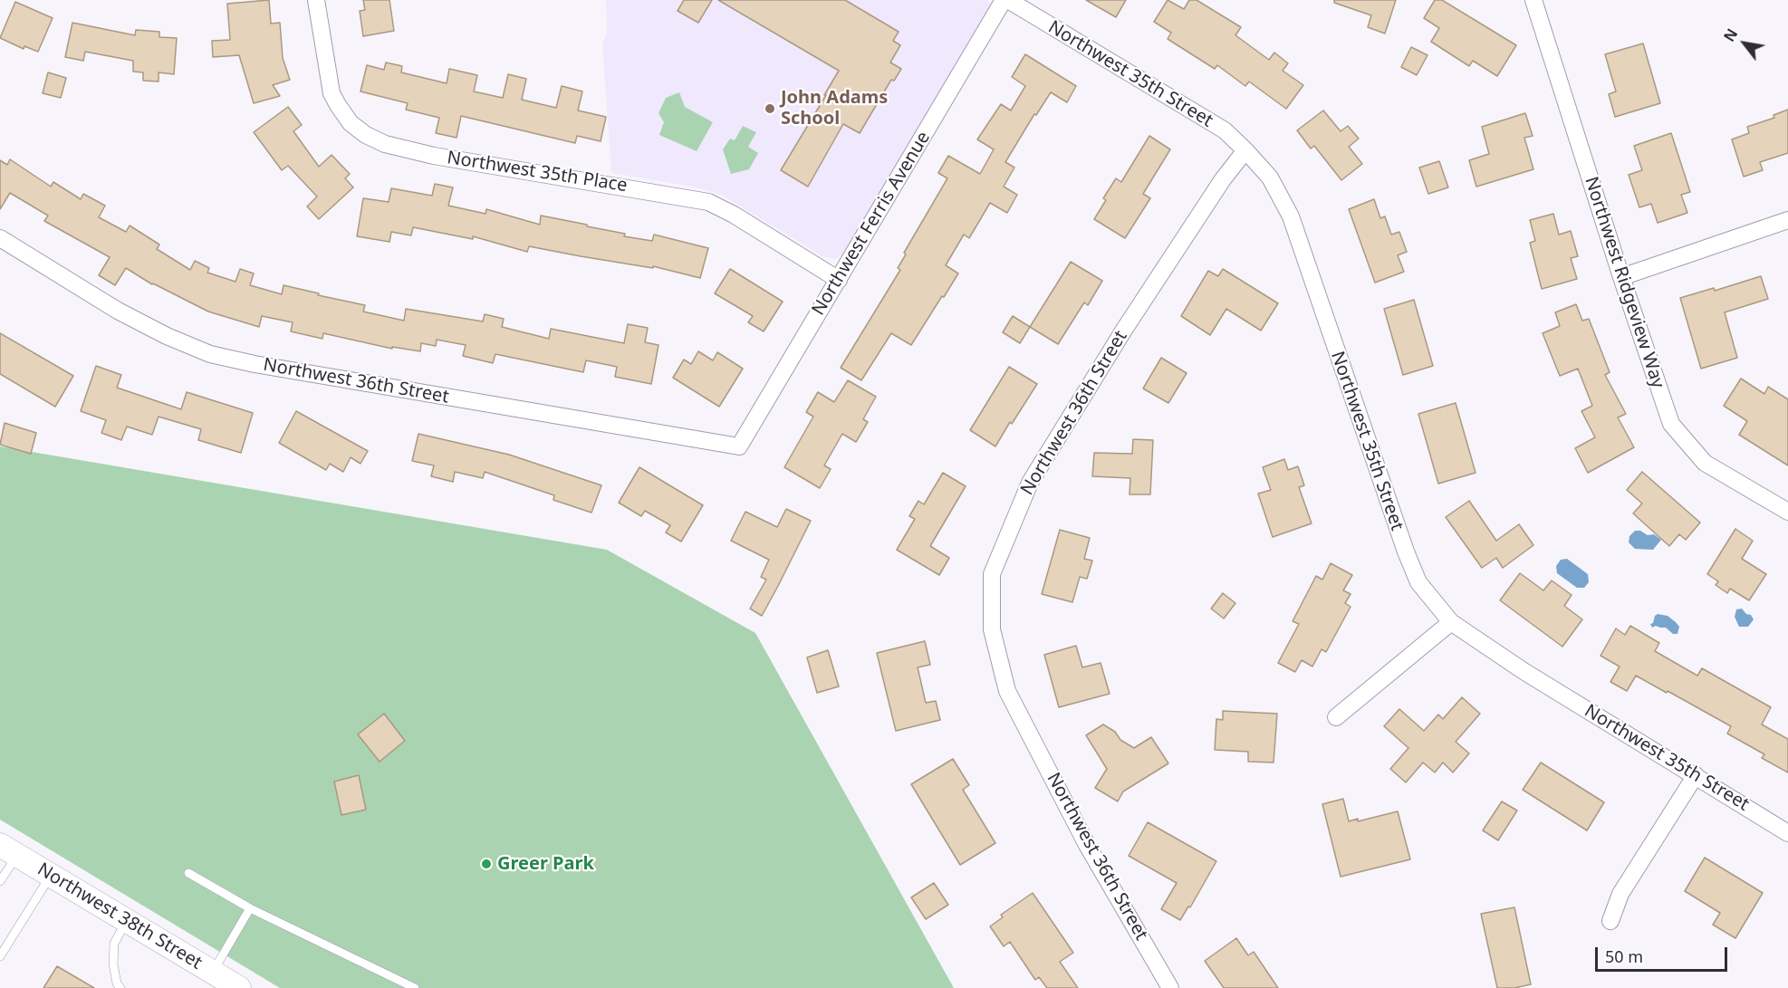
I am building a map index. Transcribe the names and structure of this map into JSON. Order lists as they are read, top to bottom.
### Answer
{
  "streets": {
    "main road": ["Northwest 38th Street"],
    "street": [
      "Northwest 35th Street",
      "Northwest 35th Place",
      "Northwest Ferris Avenue",
      "Northwest Ridgeview Way",
      "Northwest 36th Street"
    ]
  },
  "crossings": [
    ["Northwest 35th Street", "Northwest 36th Street"],
    ["Northwest 35th Place", "Northwest Ferris Avenue"],
    ["Northwest Ferris Avenue", "Northwest 36th Street"]
  ],
  "places": ["John Adams School", "Greer Park"],
  "scale_bar": "50 m",
  "north": "top left"
}
